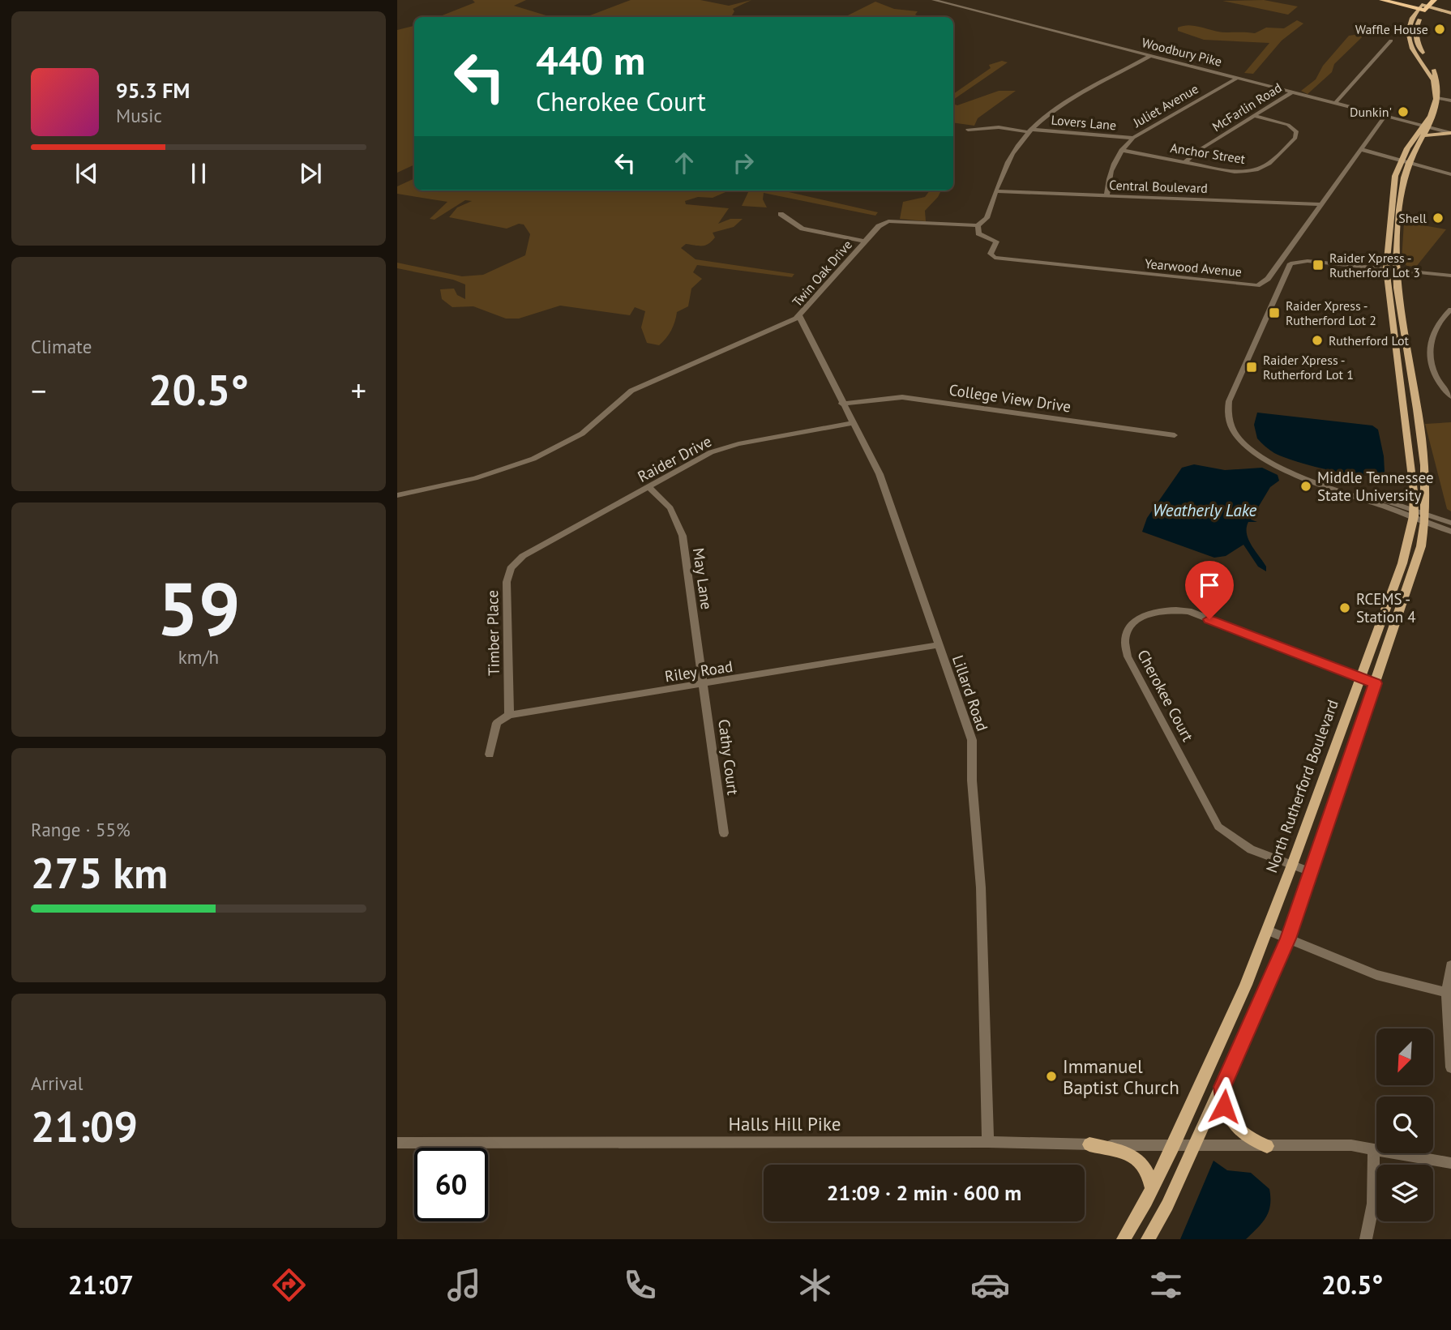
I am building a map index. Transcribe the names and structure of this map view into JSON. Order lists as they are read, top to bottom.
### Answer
{
  "streets": {
    "main road": ["North Rutherford Boulevard"],
    "street": [
      "Woodbury Pike",
      "Juliet Avenue",
      "McFarlin Road",
      "Lovers Lane",
      "Anchor Street",
      "Central Boulevard",
      "Yearwood Avenue",
      "Twin Oak Drive",
      "College View Drive",
      "Raider Drive",
      "May Lane",
      "Timber Place",
      "Riley Road",
      "Lillard Road",
      "Cherokee Court",
      "Cathy Court",
      "Halls Hill Pike"
    ]
  },
  "crossings": [
    ["Woodbury Pike", "Juliet Avenue"],
    ["Woodbury Pike", "McFarlin Road"],
    ["Woodbury Pike", "Yearwood Avenue"],
    ["Woodbury Pike", "North Rutherford Boulevard"],
    ["Juliet Avenue", "Lovers Lane"],
    ["Juliet Avenue", "Anchor Street"],
    ["Juliet Avenue", "Central Boulevard"],
    ["McFarlin Road", "Anchor Street"],
    ["Central Boulevard", "Yearwood Avenue"],
    ["Yearwood Avenue", "Twin Oak Drive"],
    ["Twin Oak Drive", "Lillard Road"],
    ["College View Drive", "Lillard Road"],
    ["Raider Drive", "May Lane"],
    ["Raider Drive", "Timber Place"],
    ["Raider Drive", "Lillard Road"],
    ["May Lane", "Riley Road"],
    ["May Lane", "Cathy Court"],
    ["Timber Place", "Riley Road"],
    ["Riley Road", "Lillard Road"],
    ["Riley Road", "Cathy Court"],
    ["Lillard Road", "Halls Hill Pike"],
    ["Cherokee Court", "North Rutherford Boulevard"],
    ["North Rutherford Boulevard", "Halls Hill Pike"]
  ],
  "water": ["Weatherly Lake"],
  "places": {
    "other": [
      "Waffle House",
      "Dunkin'",
      "Shell",
      "Rutherford Lot",
      "Middle Tennessee State University",
      "RCEMS - Station 4",
      "Immanuel Baptist Church"
    ],
    "transit": ["Raider Xpress - Rutherford Lot 3", "Raider Xpress - Rutherford Lot 2", "Raider Xpress - Rutherford Lot 1"]
  },
  "north": "bottom left",
  "page": {
    "turn": ["440 m", "Cherokee Court"],
    "song": ["95.3 FM", "Music"],
    "tile": [
      "Climate",
      ["59", "km/h"],
      ["Range · 55%", "275 km"],
      ["Arrival", "21:09"]
    ],
    "heat": ["−", "20.5°", "+"],
    "limit": "60",
    "trip": "21:09 · 2 min · 600 m",
    "tabs": ["21:07", "20.5°"]
  }
}
